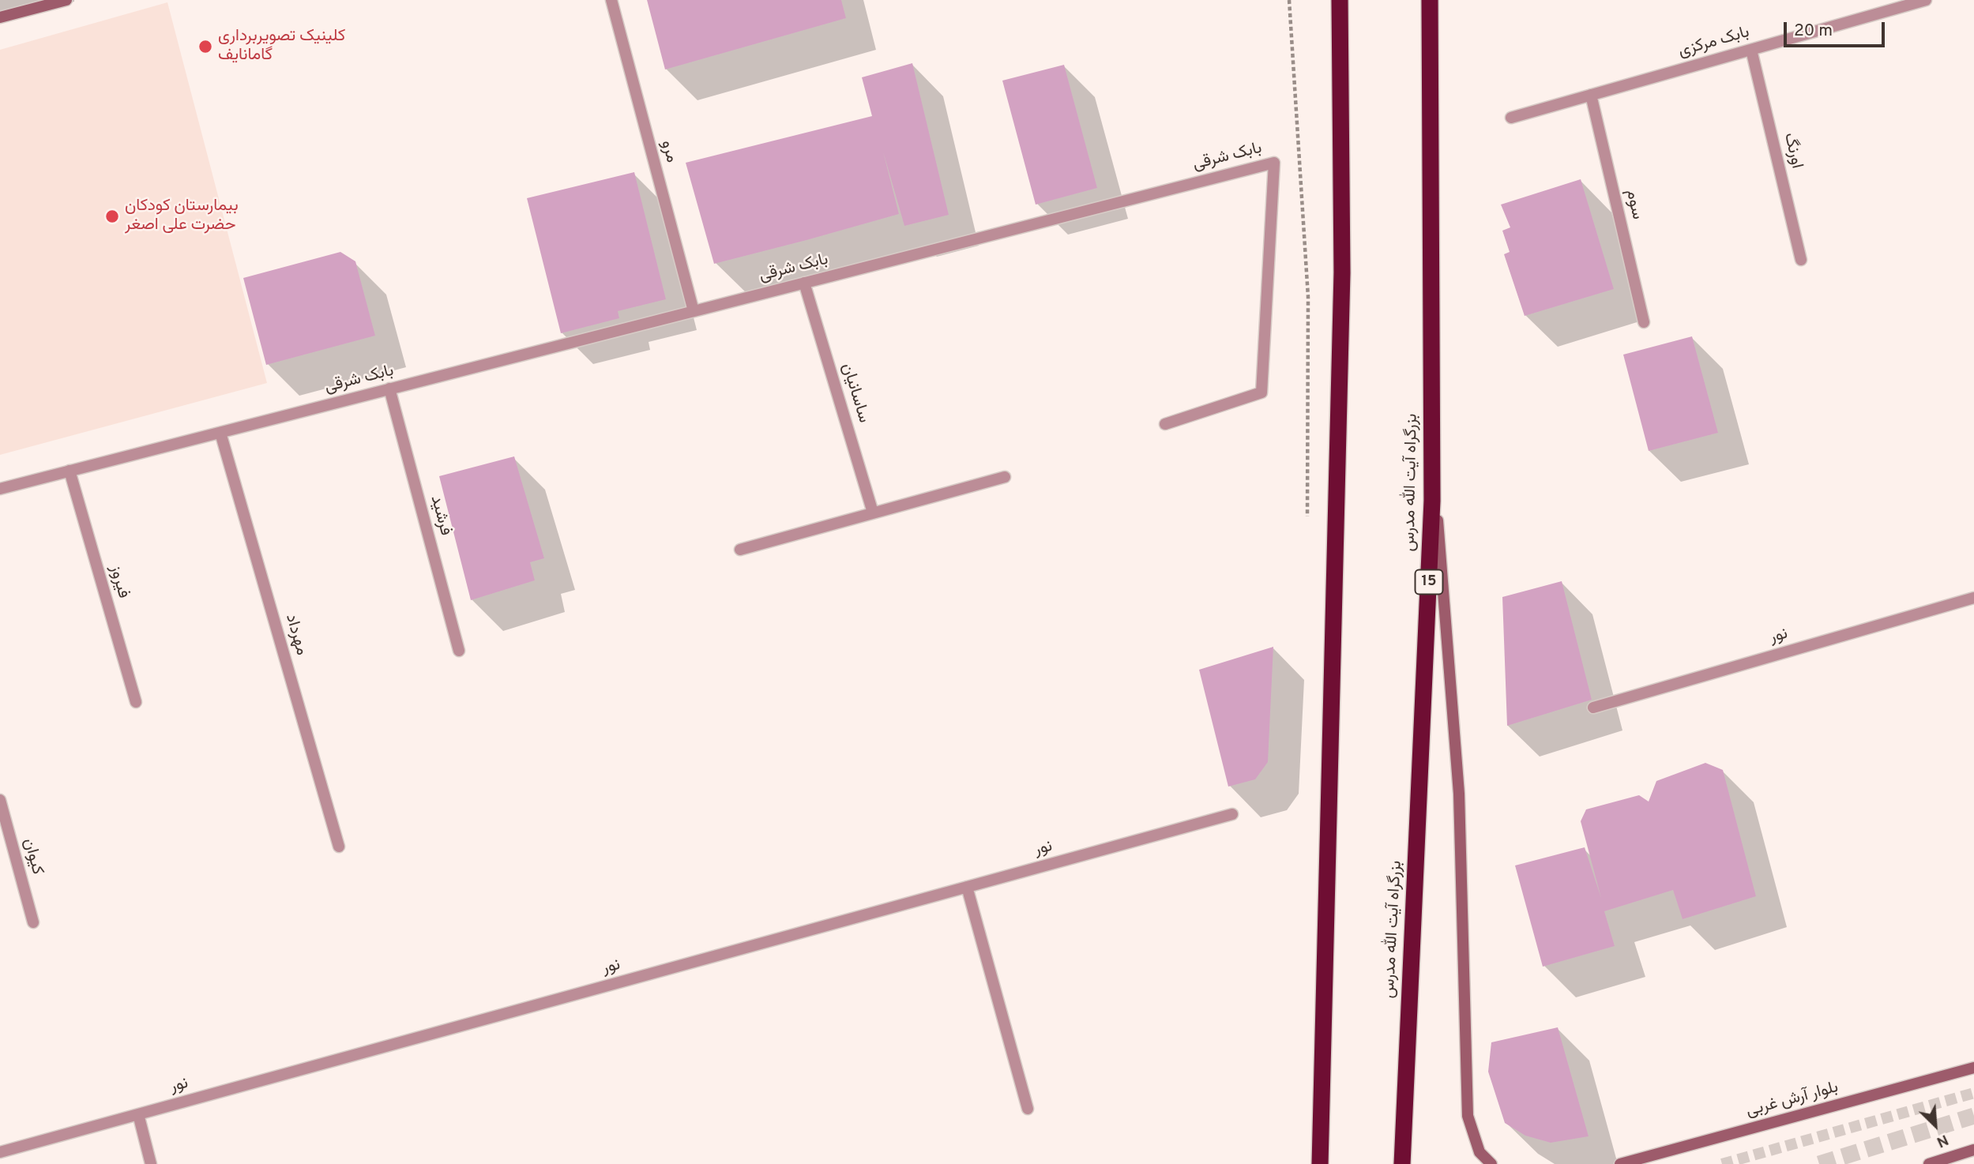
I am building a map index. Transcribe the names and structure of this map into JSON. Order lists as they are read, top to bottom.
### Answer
{
  "streets": {
    "highway": ["بزرگراه آیت الله مدرس", "15"],
    "main road": ["بلوار آرش غربی"],
    "street": [
      "بابک مرکزی",
      "اورنگ",
      "مرو",
      "بابک شرقی",
      "سوم",
      "ساسانیان",
      "فرشید",
      "فیروز",
      "مهرداد",
      "نور",
      "کیوان"
    ]
  },
  "crossings": [
    ["بابک مرکزی", "اورنگ"],
    ["بابک مرکزی", "سوم"],
    ["مرو", "بابک شرقی"],
    ["بابک شرقی", "ساسانیان"],
    ["بابک شرقی", "فرشید"],
    ["بابک شرقی", "فیروز"],
    ["بابک شرقی", "مهرداد"]
  ],
  "places": ["کلینیک تصویربرداری گامانایف", "بیمارستان کودکان حضرت علی اصغر"],
  "scale_bar": "20 m",
  "north": "bottom right"
}
